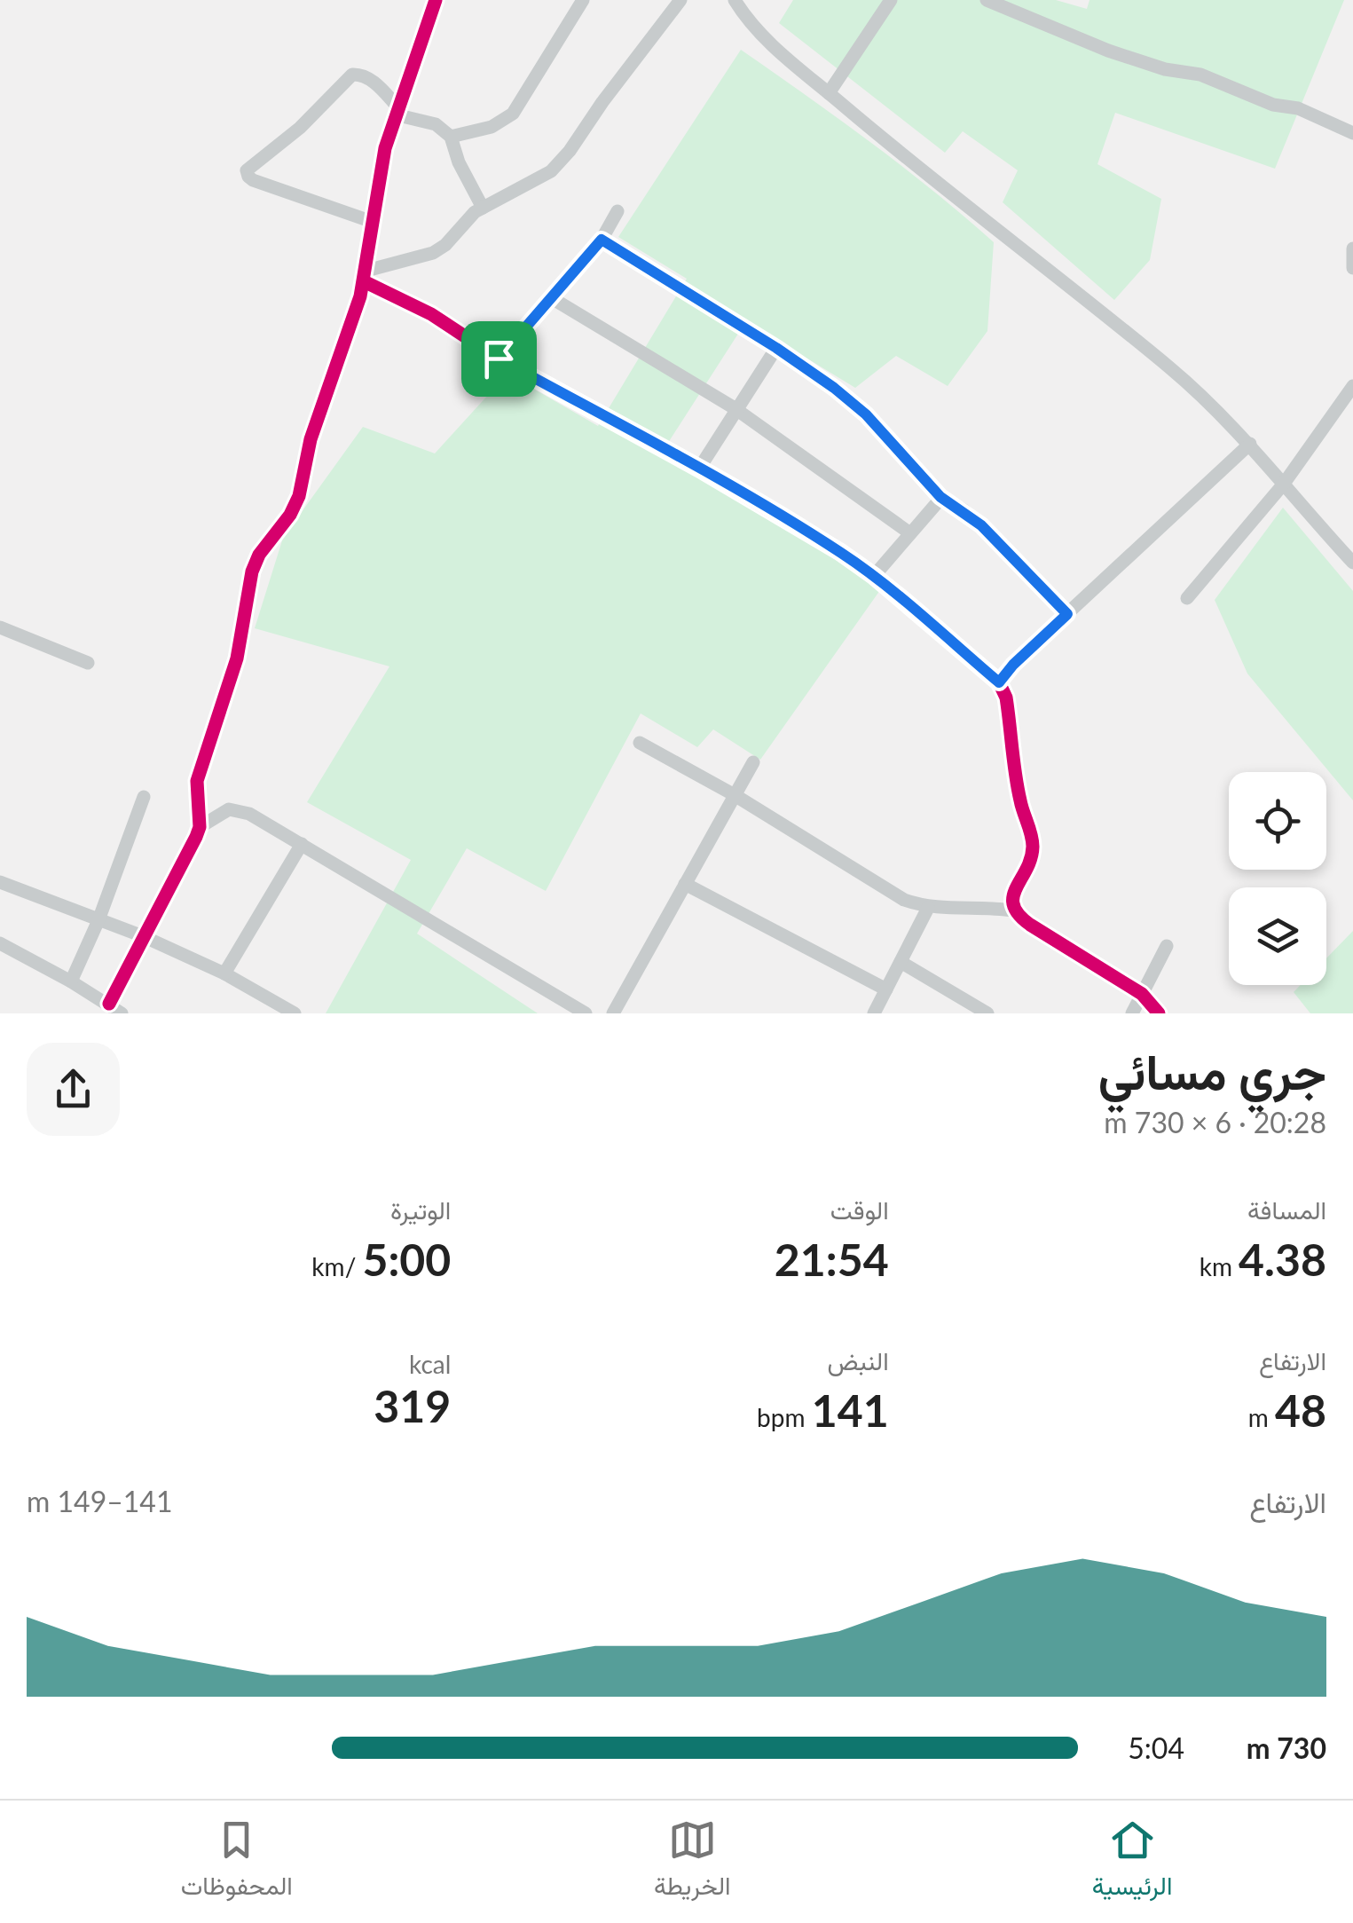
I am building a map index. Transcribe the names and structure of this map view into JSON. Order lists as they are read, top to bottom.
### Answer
{
  "page": {
    "heading": ["جري مسائي", "20:28 · 6 × 730 m"],
    "stats": [
      ["المسافة", "4.38 km"],
      ["الوقت", "21:54"],
      ["الوتيرة", "5:00 /km"],
      ["الارتفاع", "48 m"],
      ["النبض", "141 bpm"],
      ["kcal", "319"]
    ],
    "chart": ["الارتفاع", "141–149 m"],
    "list": [
      {
        "name": "730 m",
        "note": "5:04"
      }
    ],
    "tabs": ["الرئيسية", "الخريطة", "المحفوظات"]
  }
}
